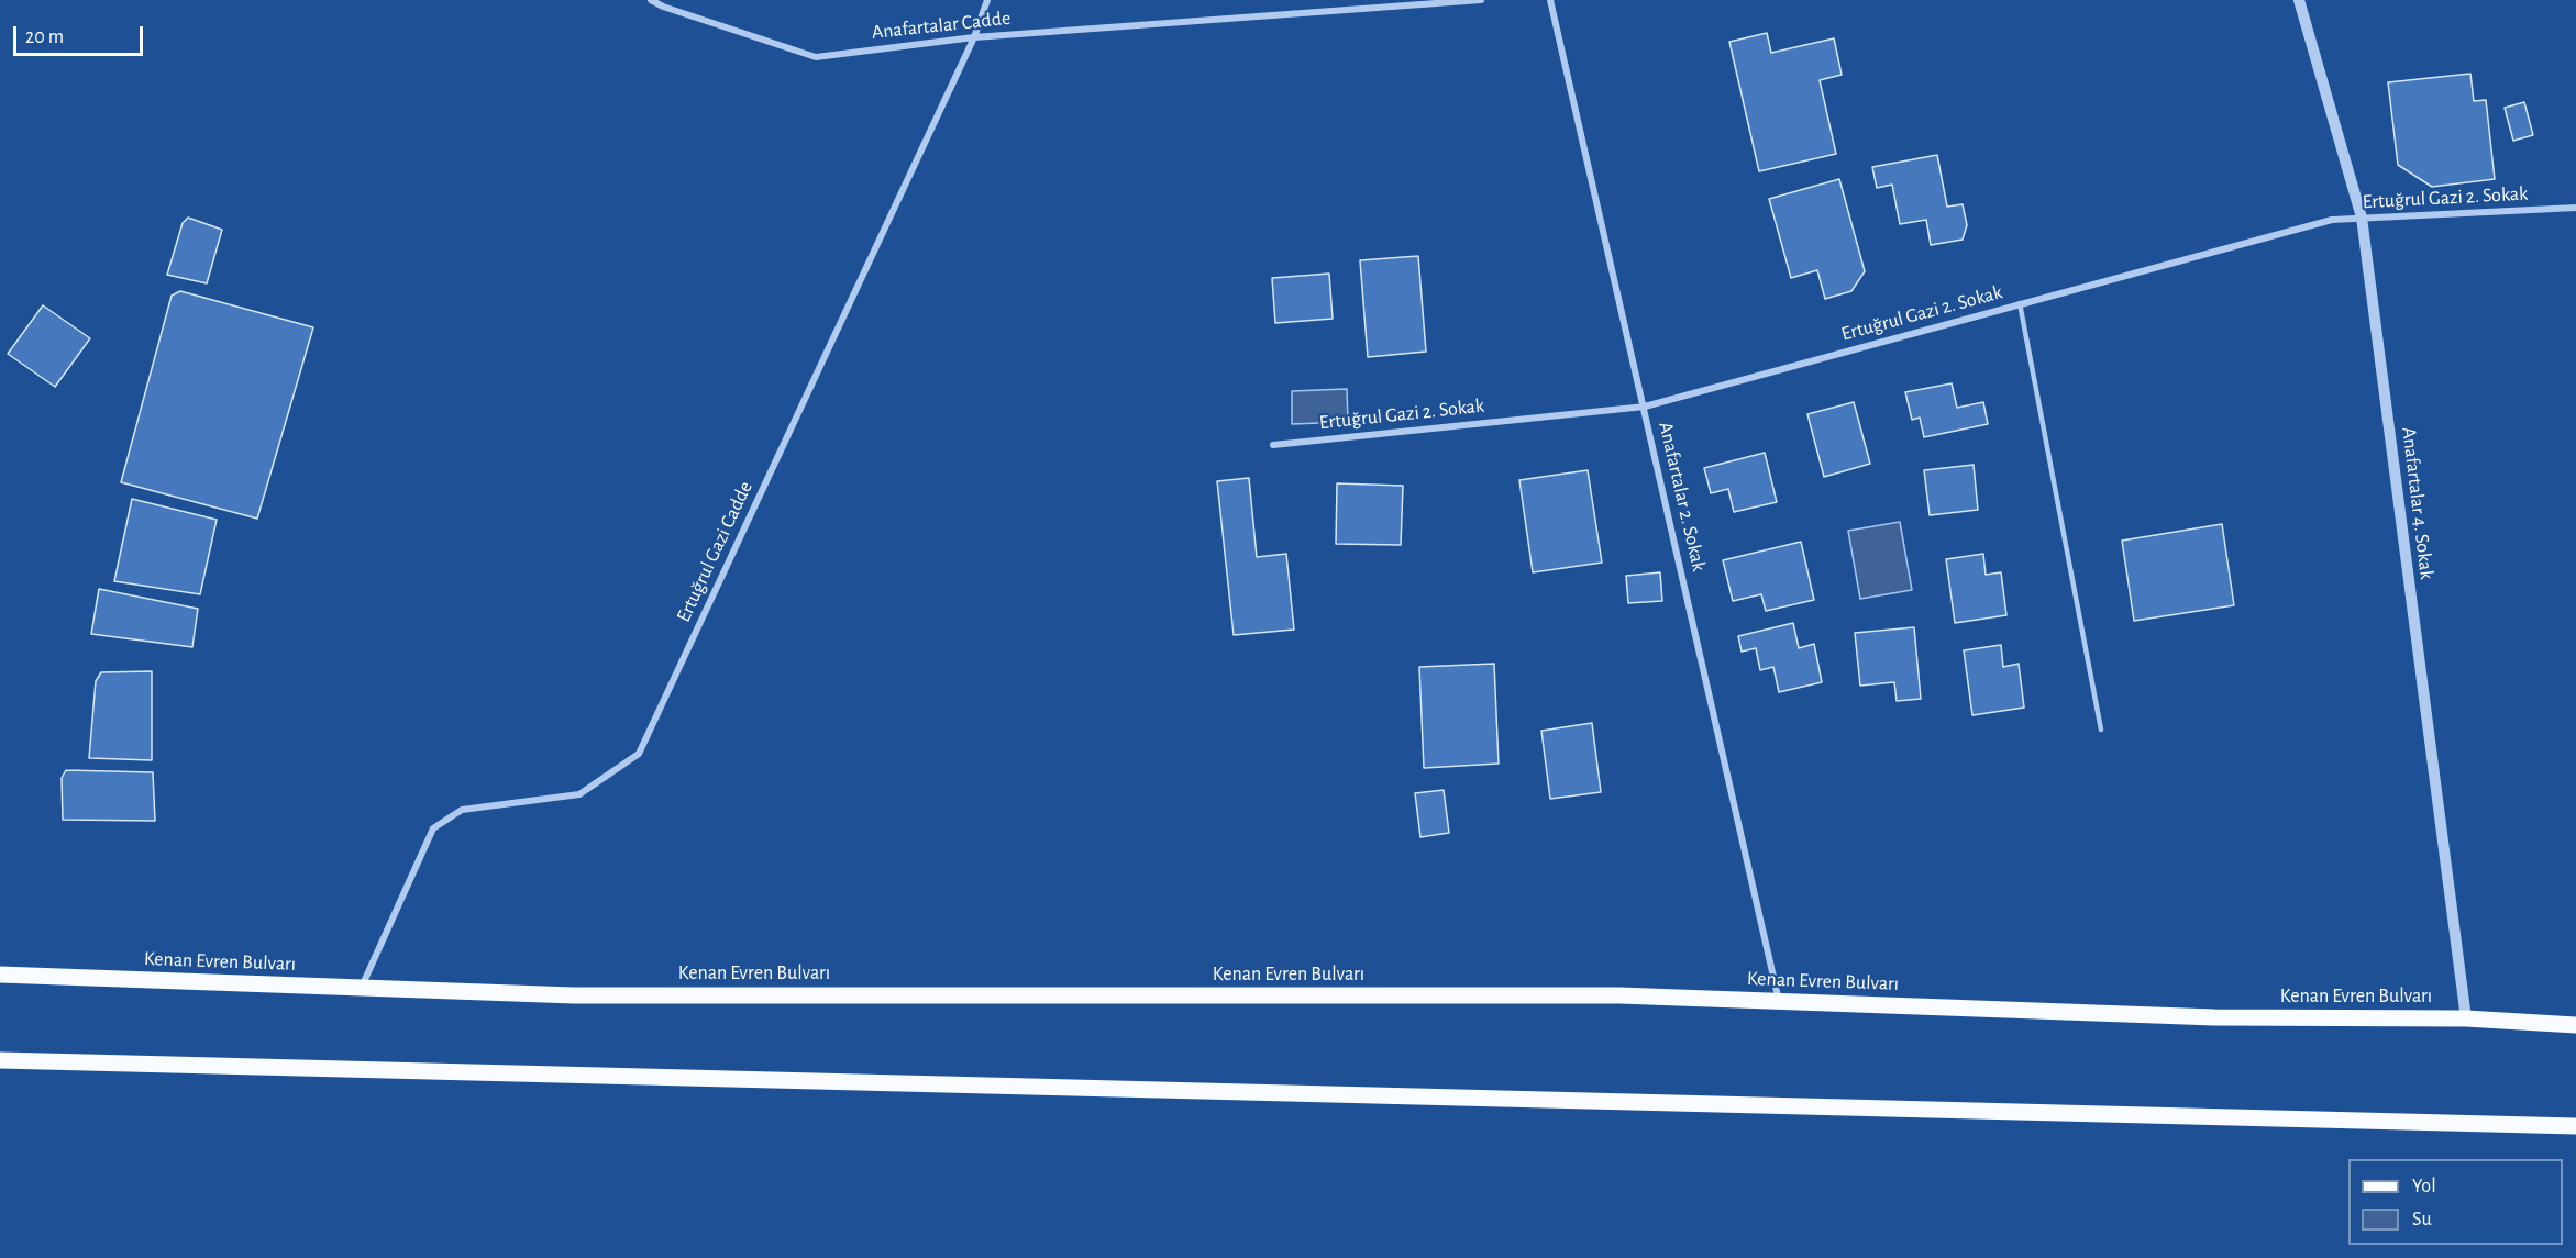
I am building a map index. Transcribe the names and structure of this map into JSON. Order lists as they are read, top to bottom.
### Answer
{
  "streets": {
    "main road": ["Kenan Evren Bulvarı"],
    "street": [
      "Anafartalar Cadde",
      "Ertuğrul Gazi 2. Sokak",
      "Anafartalar 2. Sokak",
      "Anafartalar 4. Sokak",
      "Ertuğrul Gazi Cadde"
    ]
  },
  "crossings": [
    ["Anafartalar Cadde", "Ertuğrul Gazi Cadde"],
    ["Ertuğrul Gazi 2. Sokak", "Anafartalar 2. Sokak"],
    ["Ertuğrul Gazi 2. Sokak", "Anafartalar 4. Sokak"],
    ["Anafartalar 2. Sokak", "Kenan Evren Bulvarı"],
    ["Anafartalar 4. Sokak", "Kenan Evren Bulvarı"],
    ["Ertuğrul Gazi Cadde", "Kenan Evren Bulvarı"]
  ],
  "legend": ["Yol", "Su"],
  "scale_bar": "20 m"
}
